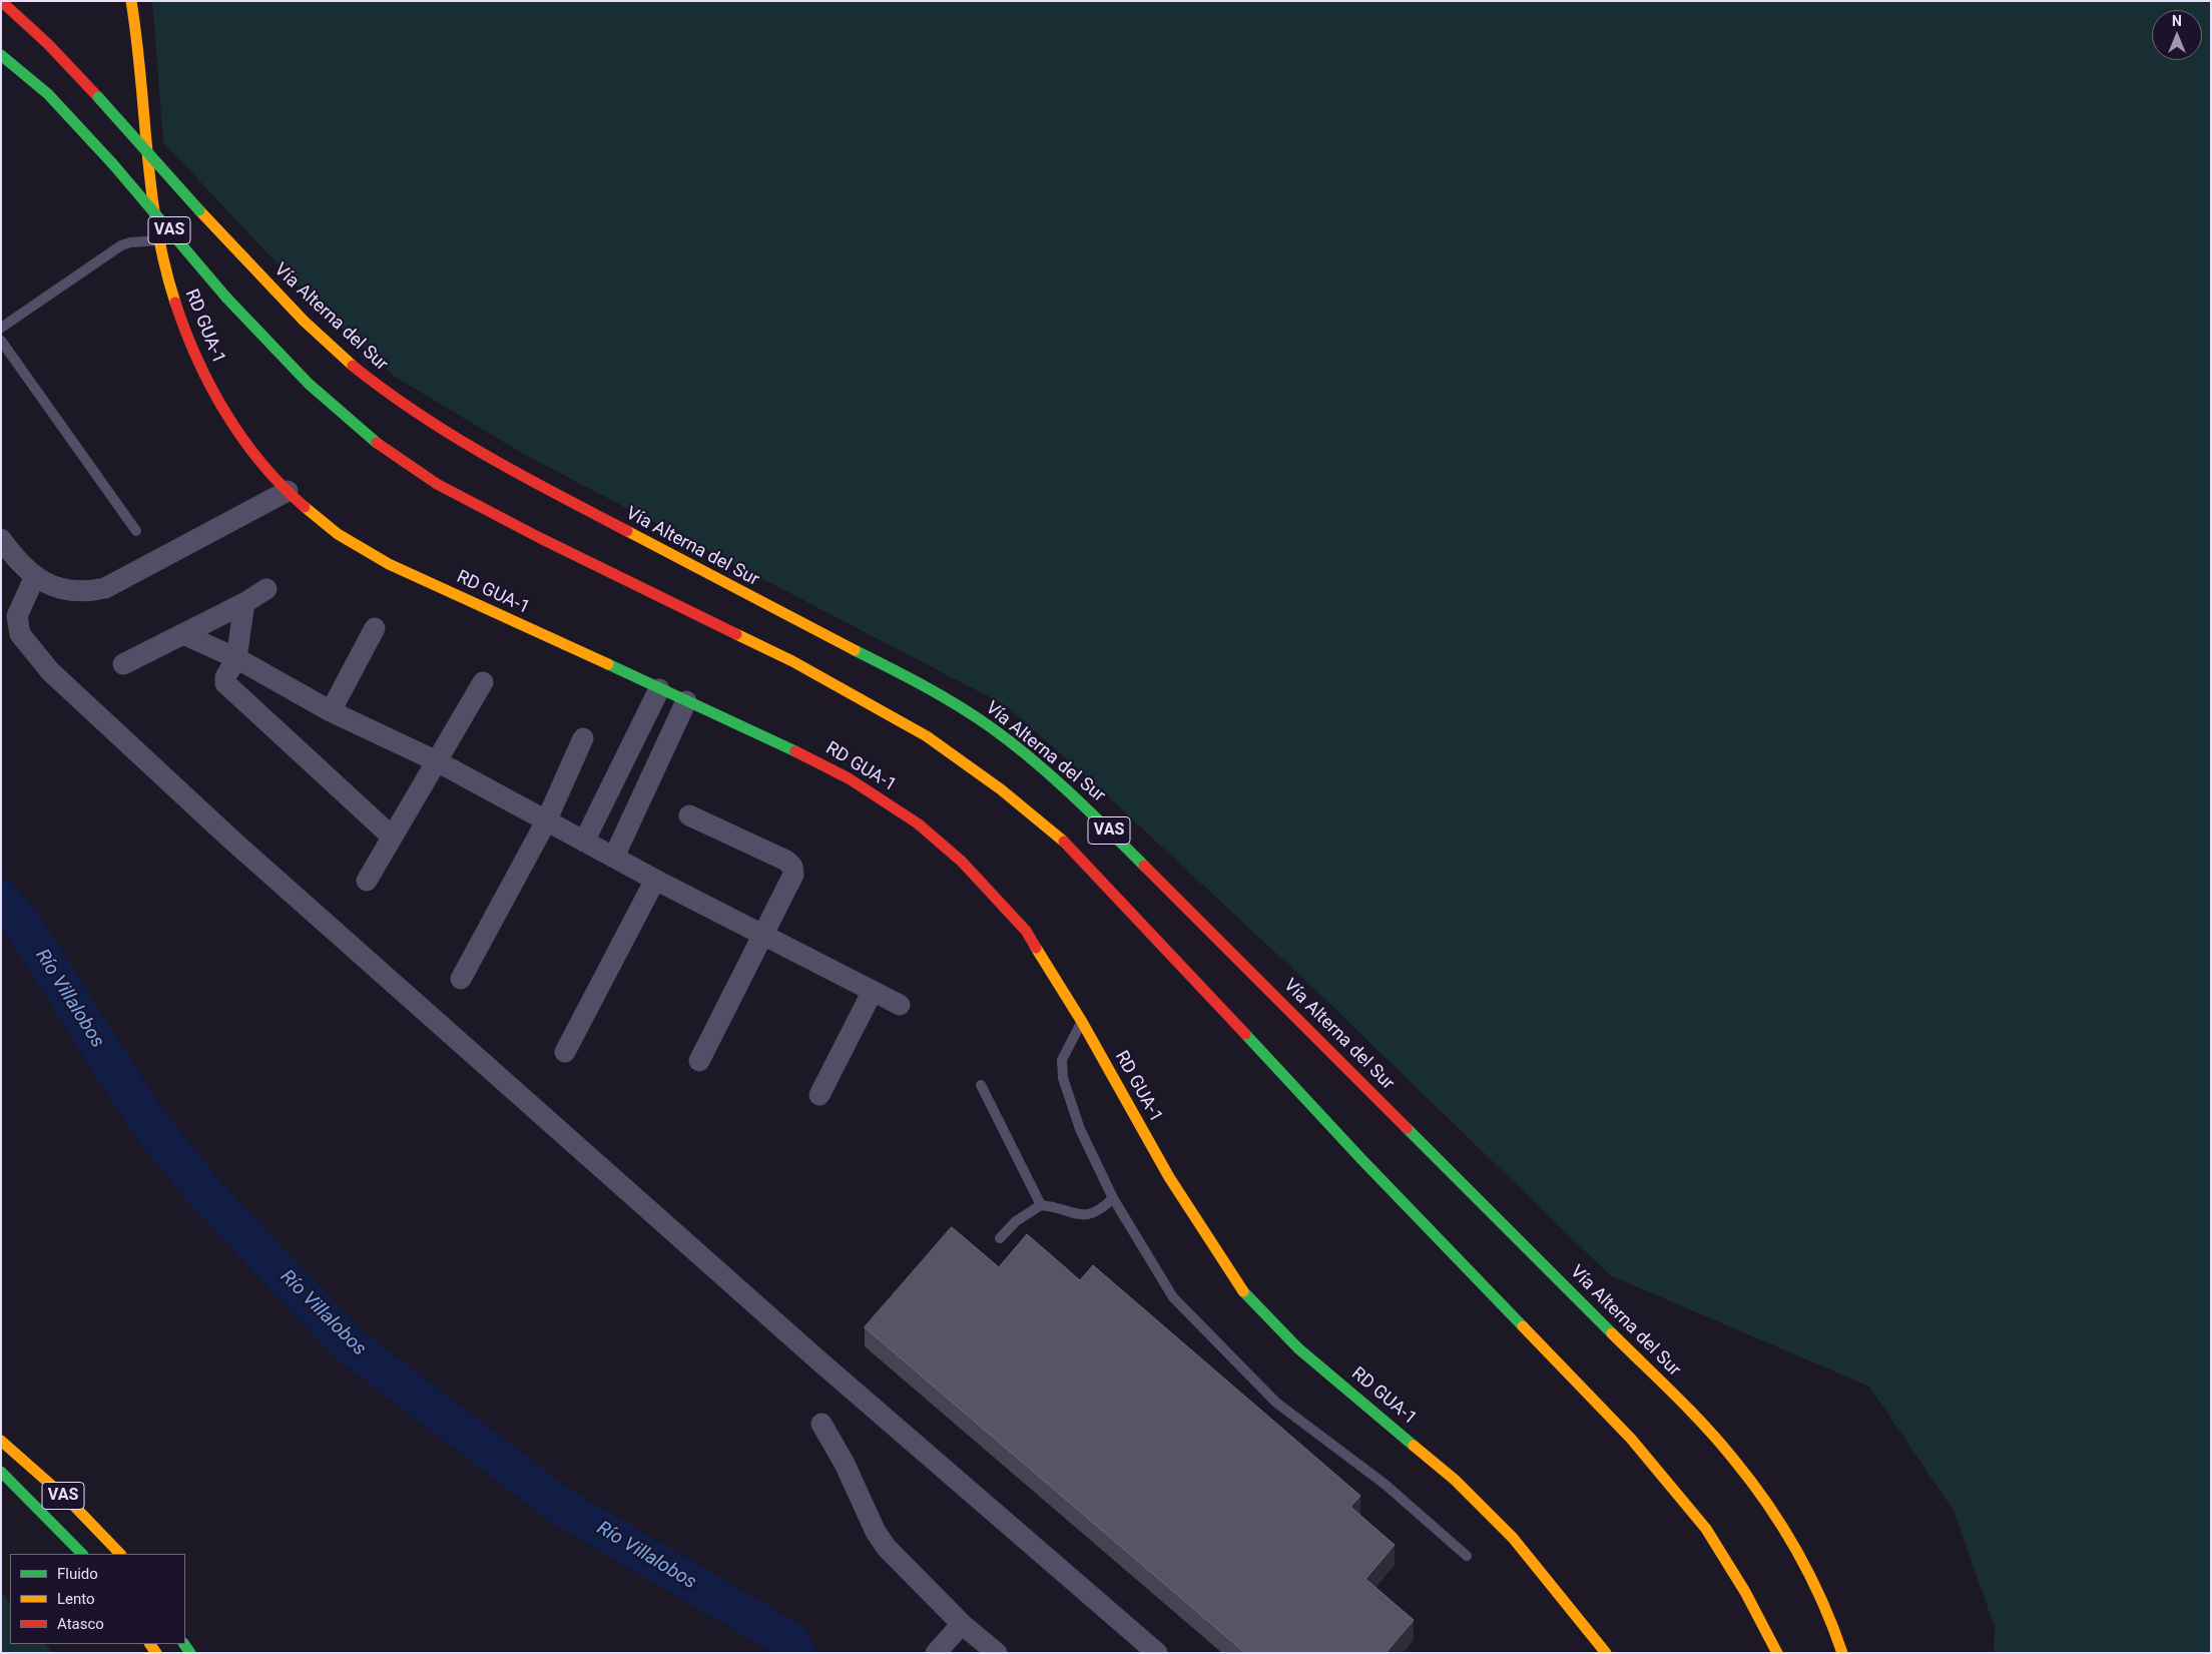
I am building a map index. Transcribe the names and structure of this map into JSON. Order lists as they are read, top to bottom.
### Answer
{
  "streets": {
    "main road": ["VAS", "Vía Alterna del Sur", "RD GUA-1"]
  },
  "water": ["Río Villalobos"],
  "legend": ["Fluido", "Lento", "Atasco"],
  "north": "top"
}
